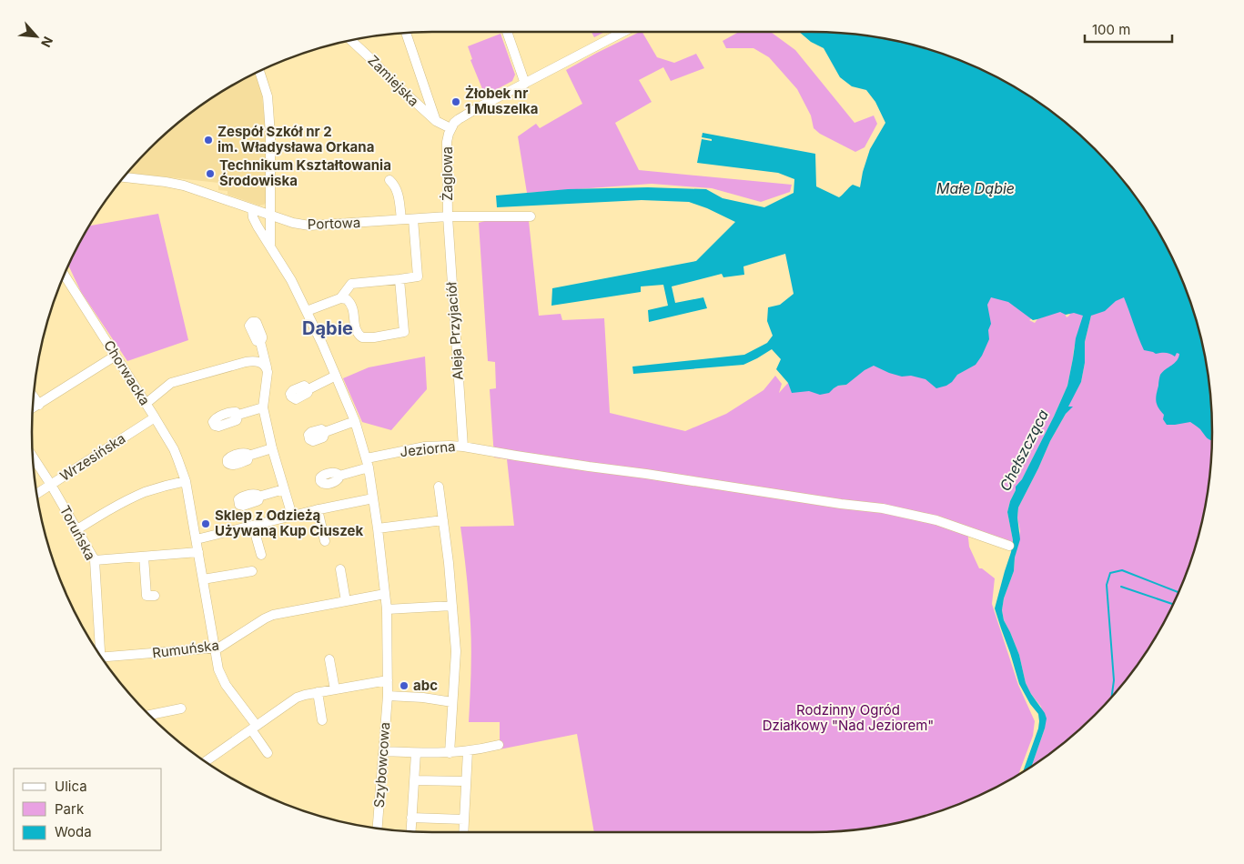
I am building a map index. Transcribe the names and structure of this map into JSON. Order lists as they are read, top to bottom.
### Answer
{
  "streets": {
    "street": [
      "Zamiejska",
      "Żaglowa",
      "Portowa",
      "Aleja Przyjaciół",
      "Chorwacka",
      "Jeziorna",
      "Wrzesińska",
      "Toruńska",
      "Rumuńska",
      "Szybowcowa"
    ]
  },
  "crossings": [
    ["Zamiejska", "Żaglowa"],
    ["Żaglowa", "Portowa"],
    ["Żaglowa", "Aleja Przyjaciół"],
    ["Portowa", "Aleja Przyjaciół"],
    ["Portowa", "Szybowcowa"],
    ["Aleja Przyjaciół", "Jeziorna"],
    ["Chorwacka", "Wrzesińska"],
    ["Chorwacka", "Rumuńska"],
    ["Jeziorna", "Szybowcowa"],
    ["Wrzesińska", "Toruńska"],
    ["Rumuńska", "Szybowcowa"]
  ],
  "districts": ["Dąbie"],
  "water": ["Małe Dąbie", "Chełszcząca"],
  "parks": ["Rodzinny Ogród Działkowy \"Nad Jeziorem\""],
  "places": [
    "Żłobek nr 1 Muszelka",
    "Zespół Szkół nr 2 im. Władysława Orkana",
    "Technikum Kształtowania Środowiska",
    "Sklep z Odzieżą Używaną Kup Ciuszek",
    "abc"
  ],
  "legend": ["Ulica", "Park", "Woda"],
  "scale_bar": "100 m",
  "north": "bottom right"
}
